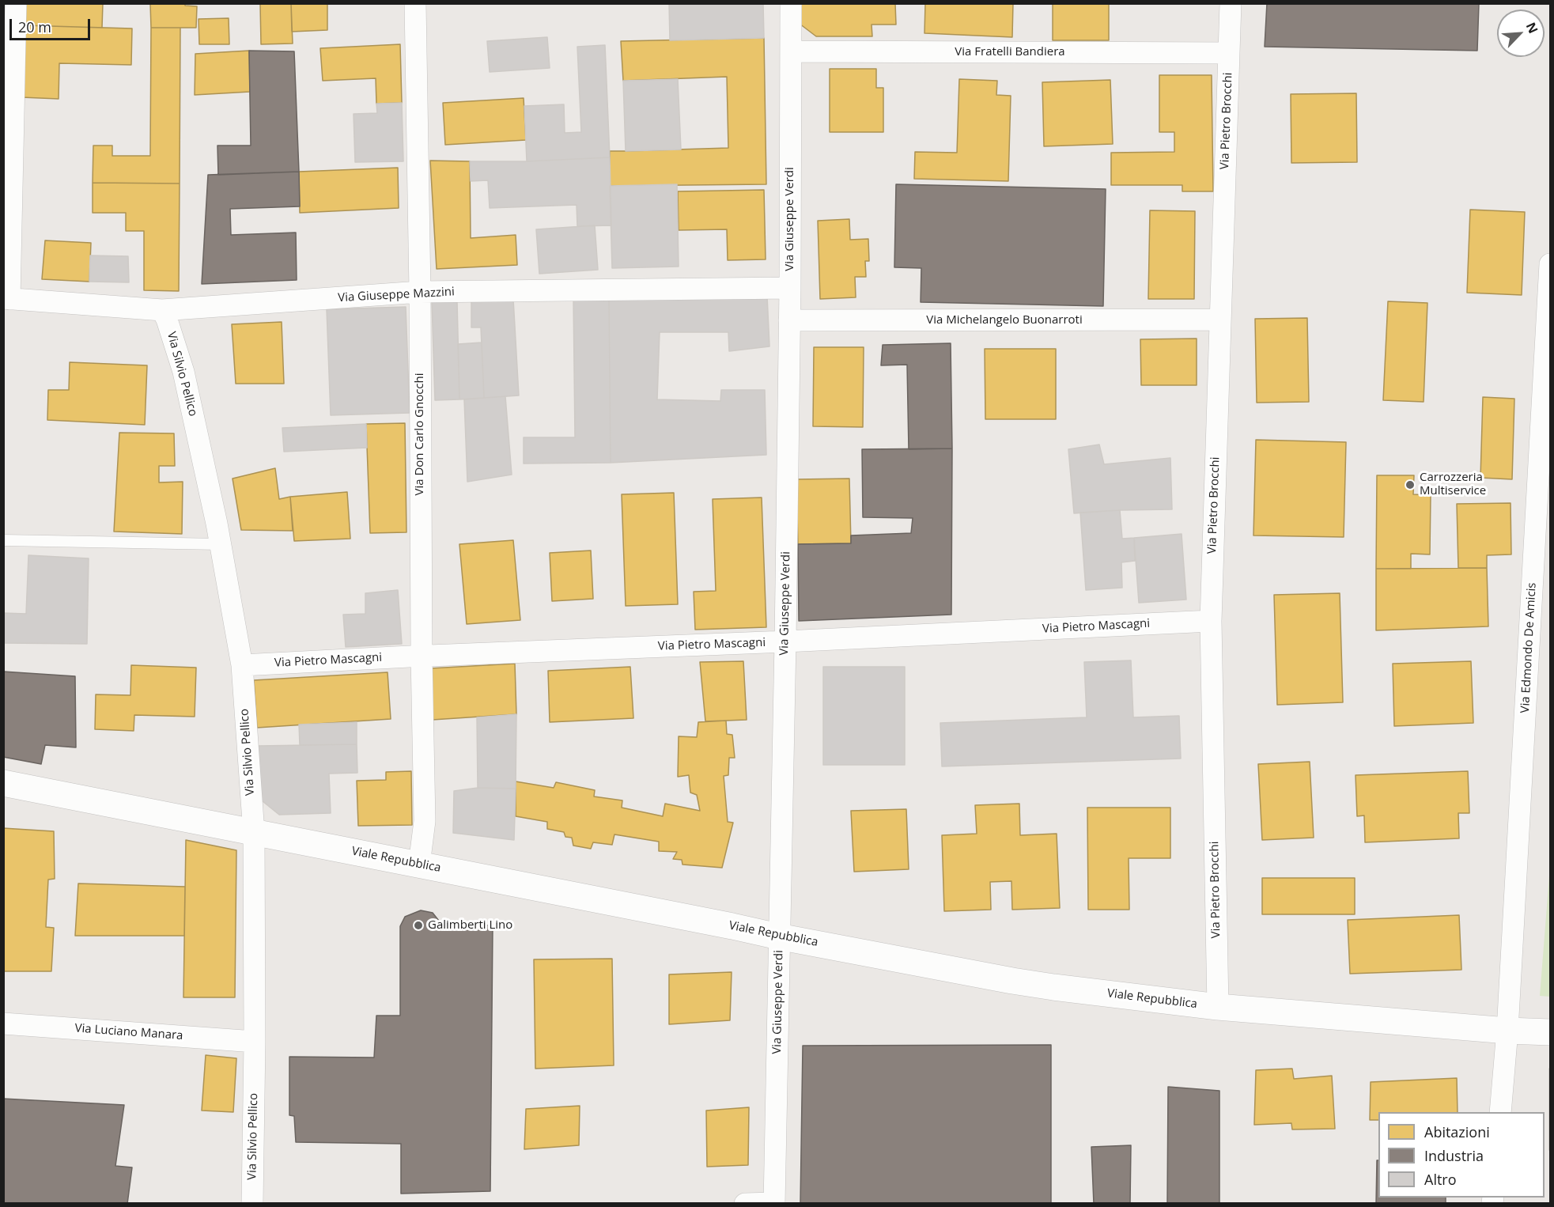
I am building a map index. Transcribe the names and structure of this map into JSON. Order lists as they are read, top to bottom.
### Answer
{
  "streets": {
    "street": [
      "Via Fratelli Bandiera",
      "Via Pietro Brocchi",
      "Via Giuseppe Verdi",
      "Via Giuseppe Mazzini",
      "Via Michelangelo Buonarroti",
      "Via Silvio Pellico",
      "Via Don Carlo Gnocchi",
      "Via Pietro Mascagni",
      "Via Edmondo De Amicis",
      "Viale Repubblica",
      "Via Luciano Manara"
    ]
  },
  "crossings": [
    ["Via Fratelli Bandiera", "Via Pietro Brocchi"],
    ["Via Fratelli Bandiera", "Via Giuseppe Verdi"],
    ["Via Pietro Brocchi", "Via Michelangelo Buonarroti"],
    ["Via Pietro Brocchi", "Via Pietro Mascagni"],
    ["Via Pietro Brocchi", "Viale Repubblica"],
    ["Via Giuseppe Verdi", "Via Giuseppe Mazzini"],
    ["Via Giuseppe Verdi", "Via Michelangelo Buonarroti"],
    ["Via Giuseppe Verdi", "Via Pietro Mascagni"],
    ["Via Giuseppe Verdi", "Viale Repubblica"],
    ["Via Giuseppe Mazzini", "Via Silvio Pellico"],
    ["Via Giuseppe Mazzini", "Via Don Carlo Gnocchi"],
    ["Via Silvio Pellico", "Via Pietro Mascagni"],
    ["Via Silvio Pellico", "Viale Repubblica"],
    ["Via Silvio Pellico", "Via Luciano Manara"],
    ["Via Don Carlo Gnocchi", "Via Pietro Mascagni"],
    ["Via Don Carlo Gnocchi", "Viale Repubblica"],
    ["Via Edmondo De Amicis", "Viale Repubblica"]
  ],
  "places": ["Carrozzeria Multiservice", "Galimberti Lino"],
  "legend": ["Abitazioni", "Industria", "Altro"],
  "scale_bar": "20 m",
  "north": "top right"
}
